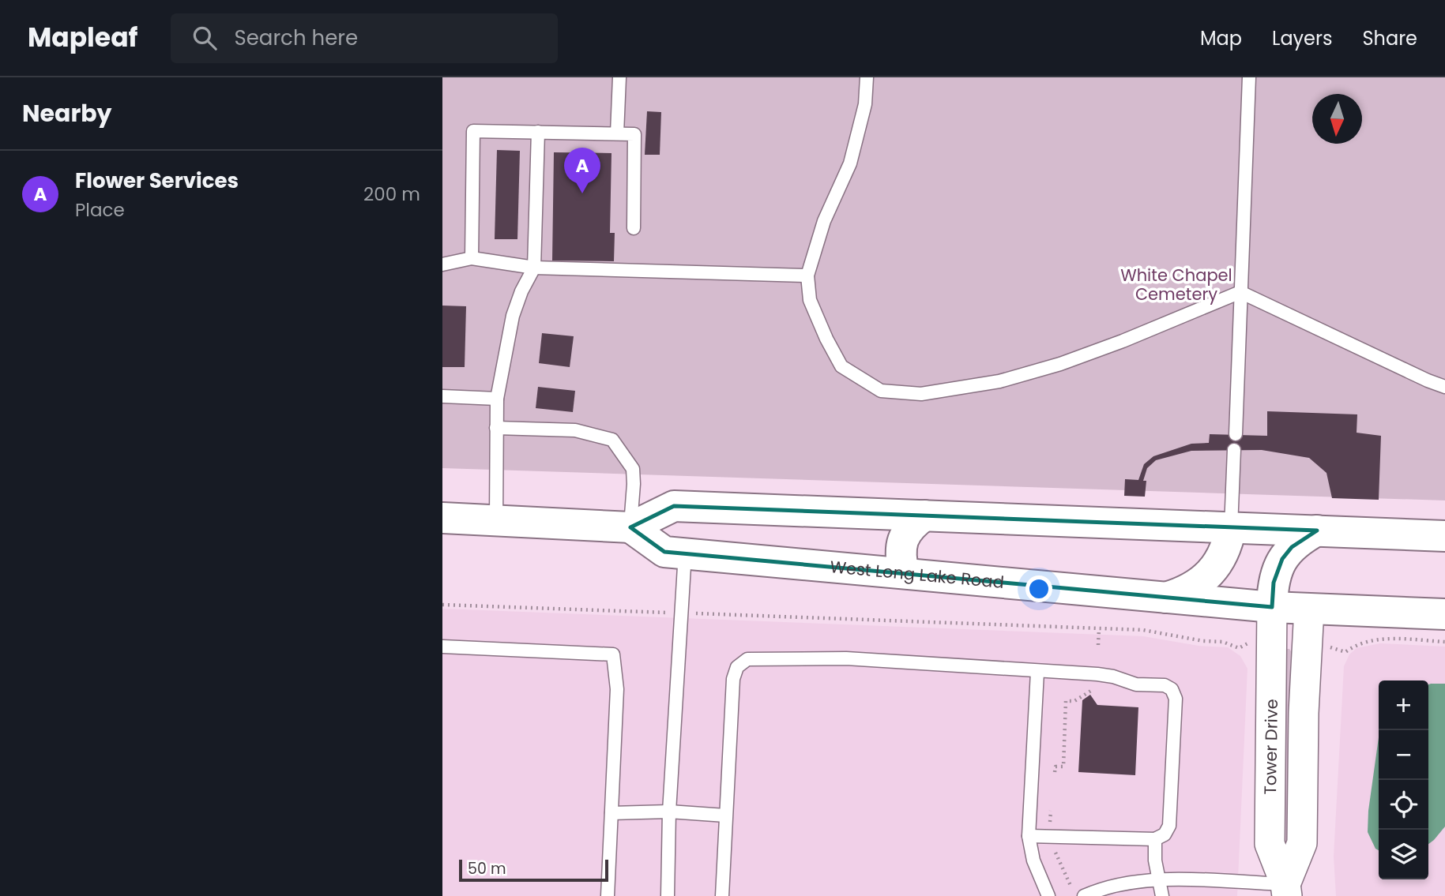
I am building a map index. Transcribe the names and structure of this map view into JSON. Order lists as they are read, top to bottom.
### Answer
{
  "streets": {
    "main road": ["West Long Lake Road"],
    "street": ["Tower Drive"]
  },
  "crossings": [
    ["West Long Lake Road", "Tower Drive"]
  ],
  "parks": ["White Chapel Cemetery"],
  "scale_bar": "50 m",
  "north": "bottom",
  "page": {
    "header": "Mapleaf",
    "search": "Search here",
    "nav": ["Map", "Layers", "Share"],
    "heading": "Nearby",
    "pins": "A",
    "list": [
      {
        "mark": "A",
        "name": "Flower Services",
        "note": "Place",
        "value": "200 m"
      }
    ],
    "map_buttons": ["+", "−"],
    "scale": "50 m"
  }
}
